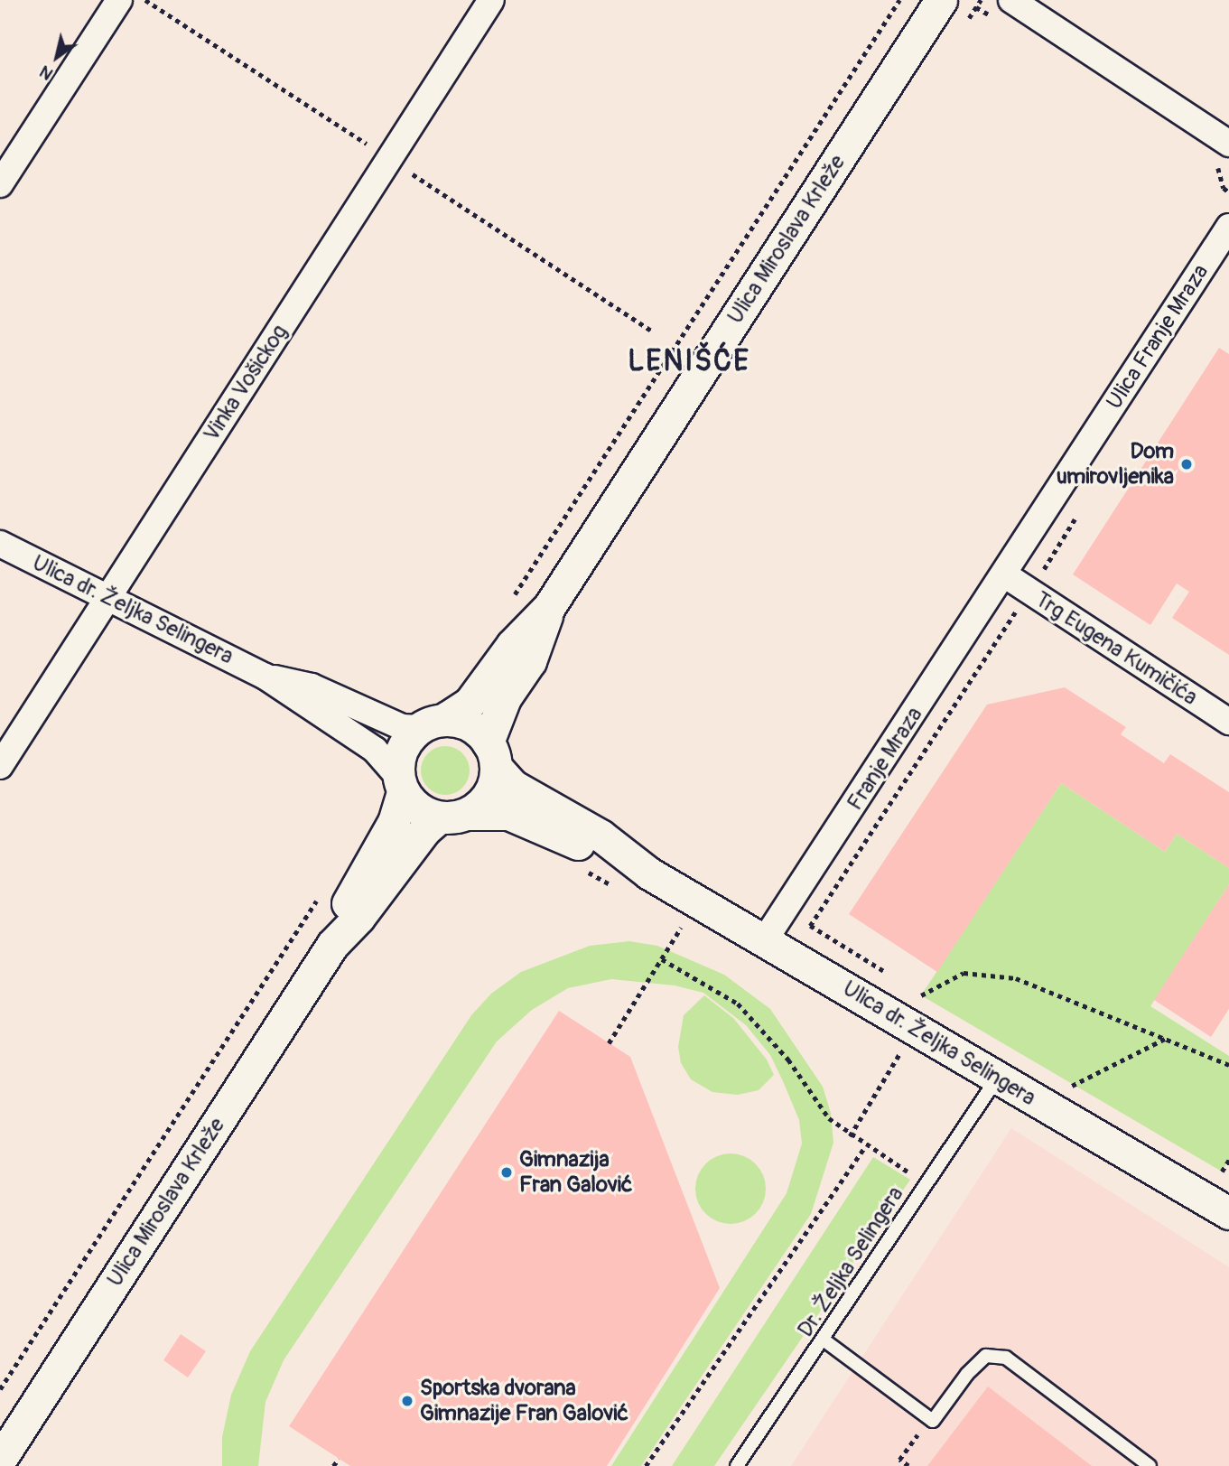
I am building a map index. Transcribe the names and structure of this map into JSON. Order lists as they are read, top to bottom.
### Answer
{
  "streets": {
    "street": [
      "Ulica Miroslava Krleže",
      "Ulica Franje Mraza",
      "Vinka Vošickog",
      "Ulica dr. Željka Selingera",
      "Trg Eugena Kumičića",
      "Franje Mraza"
    ],
    "lane": ["Dr. Željka Selingera"]
  },
  "crossings": [
    ["Ulica Miroslava Krleže", "Ulica dr. Željka Selingera"],
    ["Ulica Franje Mraza", "Trg Eugena Kumičića"],
    ["Ulica Franje Mraza", "Franje Mraza"],
    ["Vinka Vošickog", "Ulica dr. Željka Selingera"],
    ["Ulica dr. Željka Selingera", "Franje Mraza"],
    ["Ulica dr. Željka Selingera", "Dr. Željka Selingera"],
    ["Trg Eugena Kumičića", "Franje Mraza"]
  ],
  "districts": ["LENIŠĆE"],
  "places": ["Dom umirovljenika", "Gimnazija Fran Galović", "Sportska dvorana Gimnazije Fran Galović"],
  "north": "bottom left"
}
